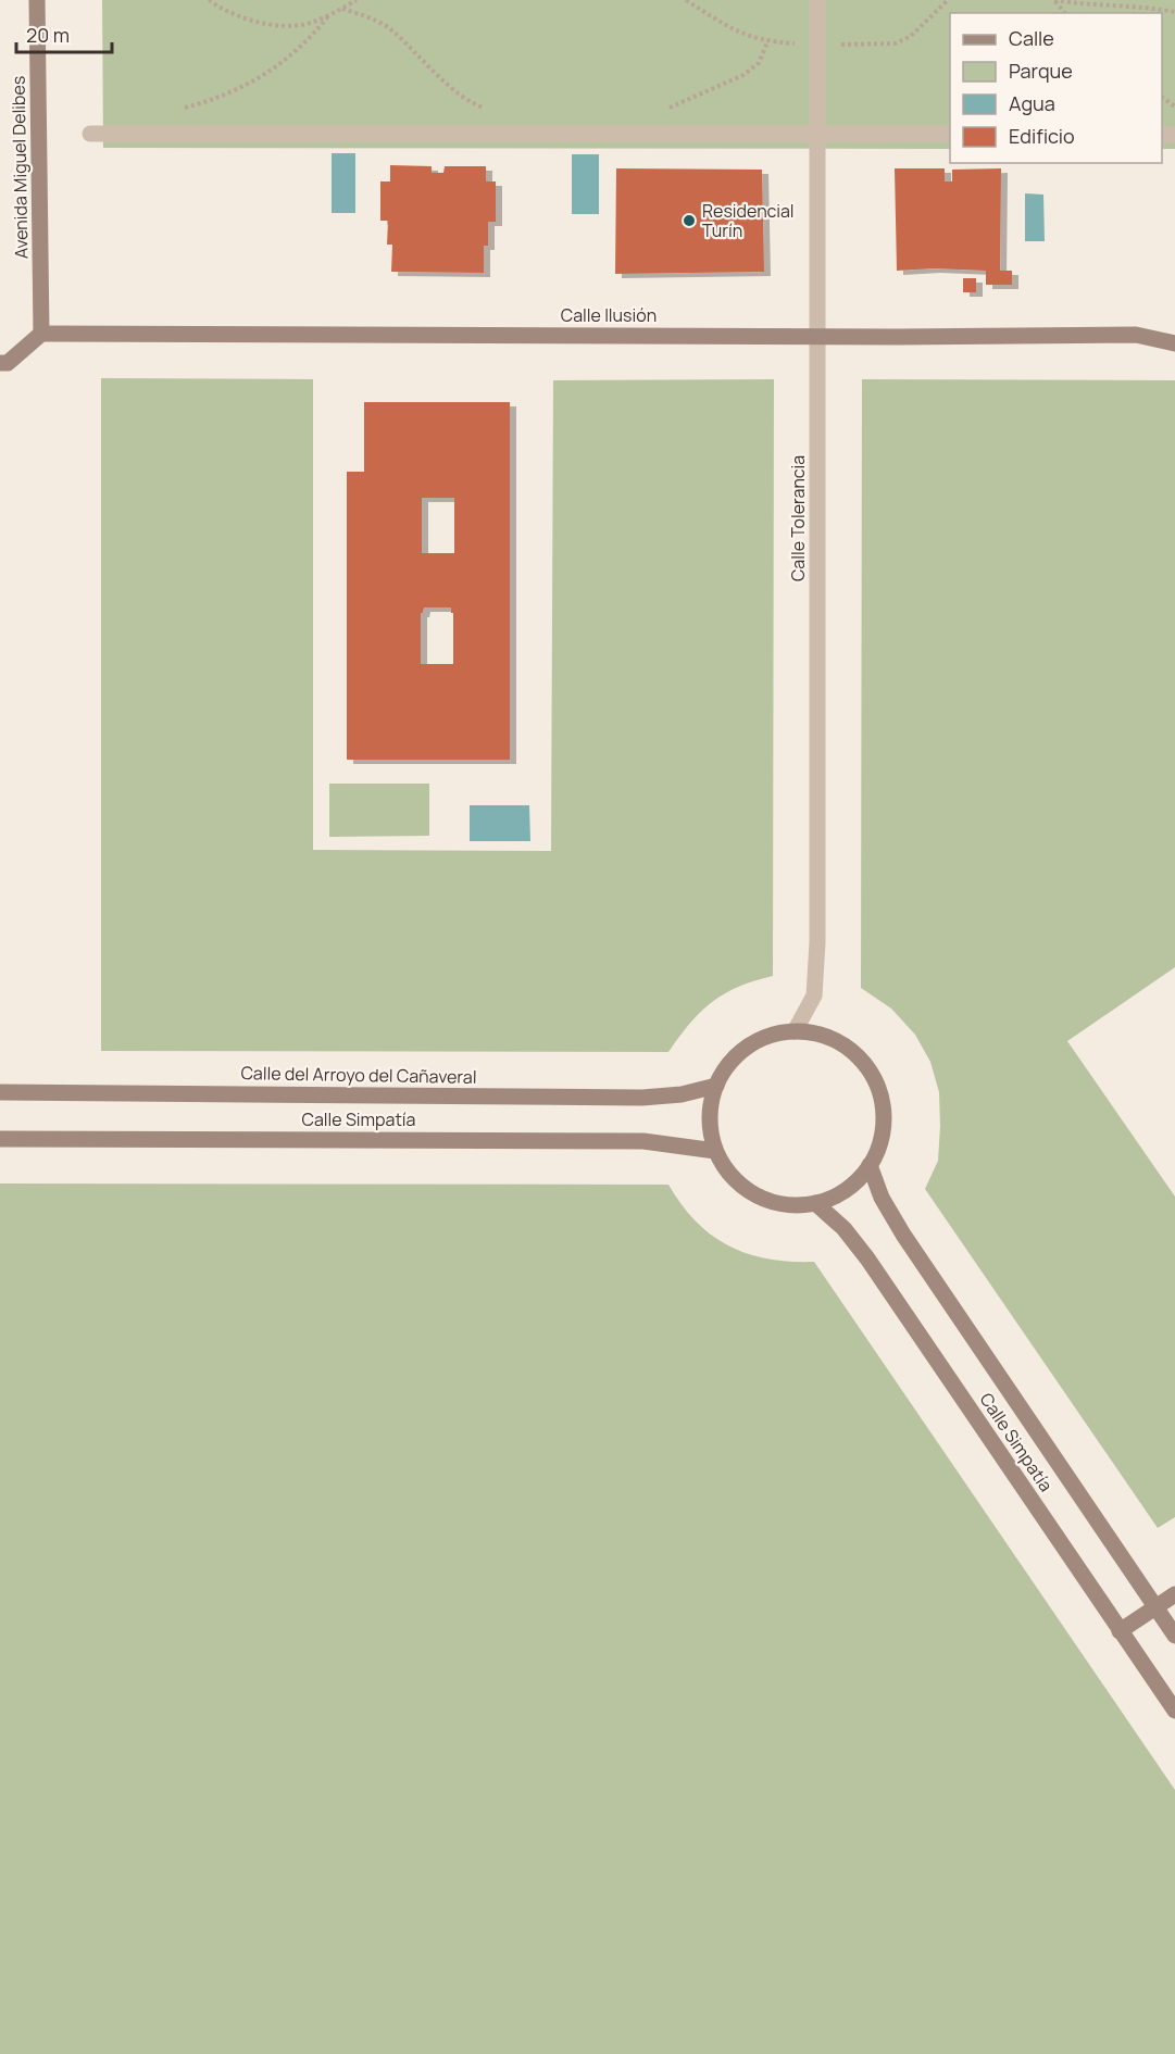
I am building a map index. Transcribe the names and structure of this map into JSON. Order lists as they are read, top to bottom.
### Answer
{
  "streets": {
    "main road": [
      "Avenida Miguel Delibes",
      "Calle Ilusión",
      "Calle del Arroyo del Cañaveral",
      "Calle Simpatía"
    ],
    "street": ["Calle Tolerancia"]
  },
  "crossings": [
    ["Avenida Miguel Delibes", "Calle Ilusión"],
    ["Calle Ilusión", "Calle Tolerancia"],
    ["Calle Tolerancia", "Calle del Arroyo del Cañaveral"],
    ["Calle Tolerancia", "Calle Simpatía"],
    ["Calle del Arroyo del Cañaveral", "Calle Simpatía"]
  ],
  "places": ["Residencial Turín"],
  "legend": [
    "Calle",
    "Parque",
    "Agua",
    "Edificio"
  ],
  "scale_bar": "20 m"
}
